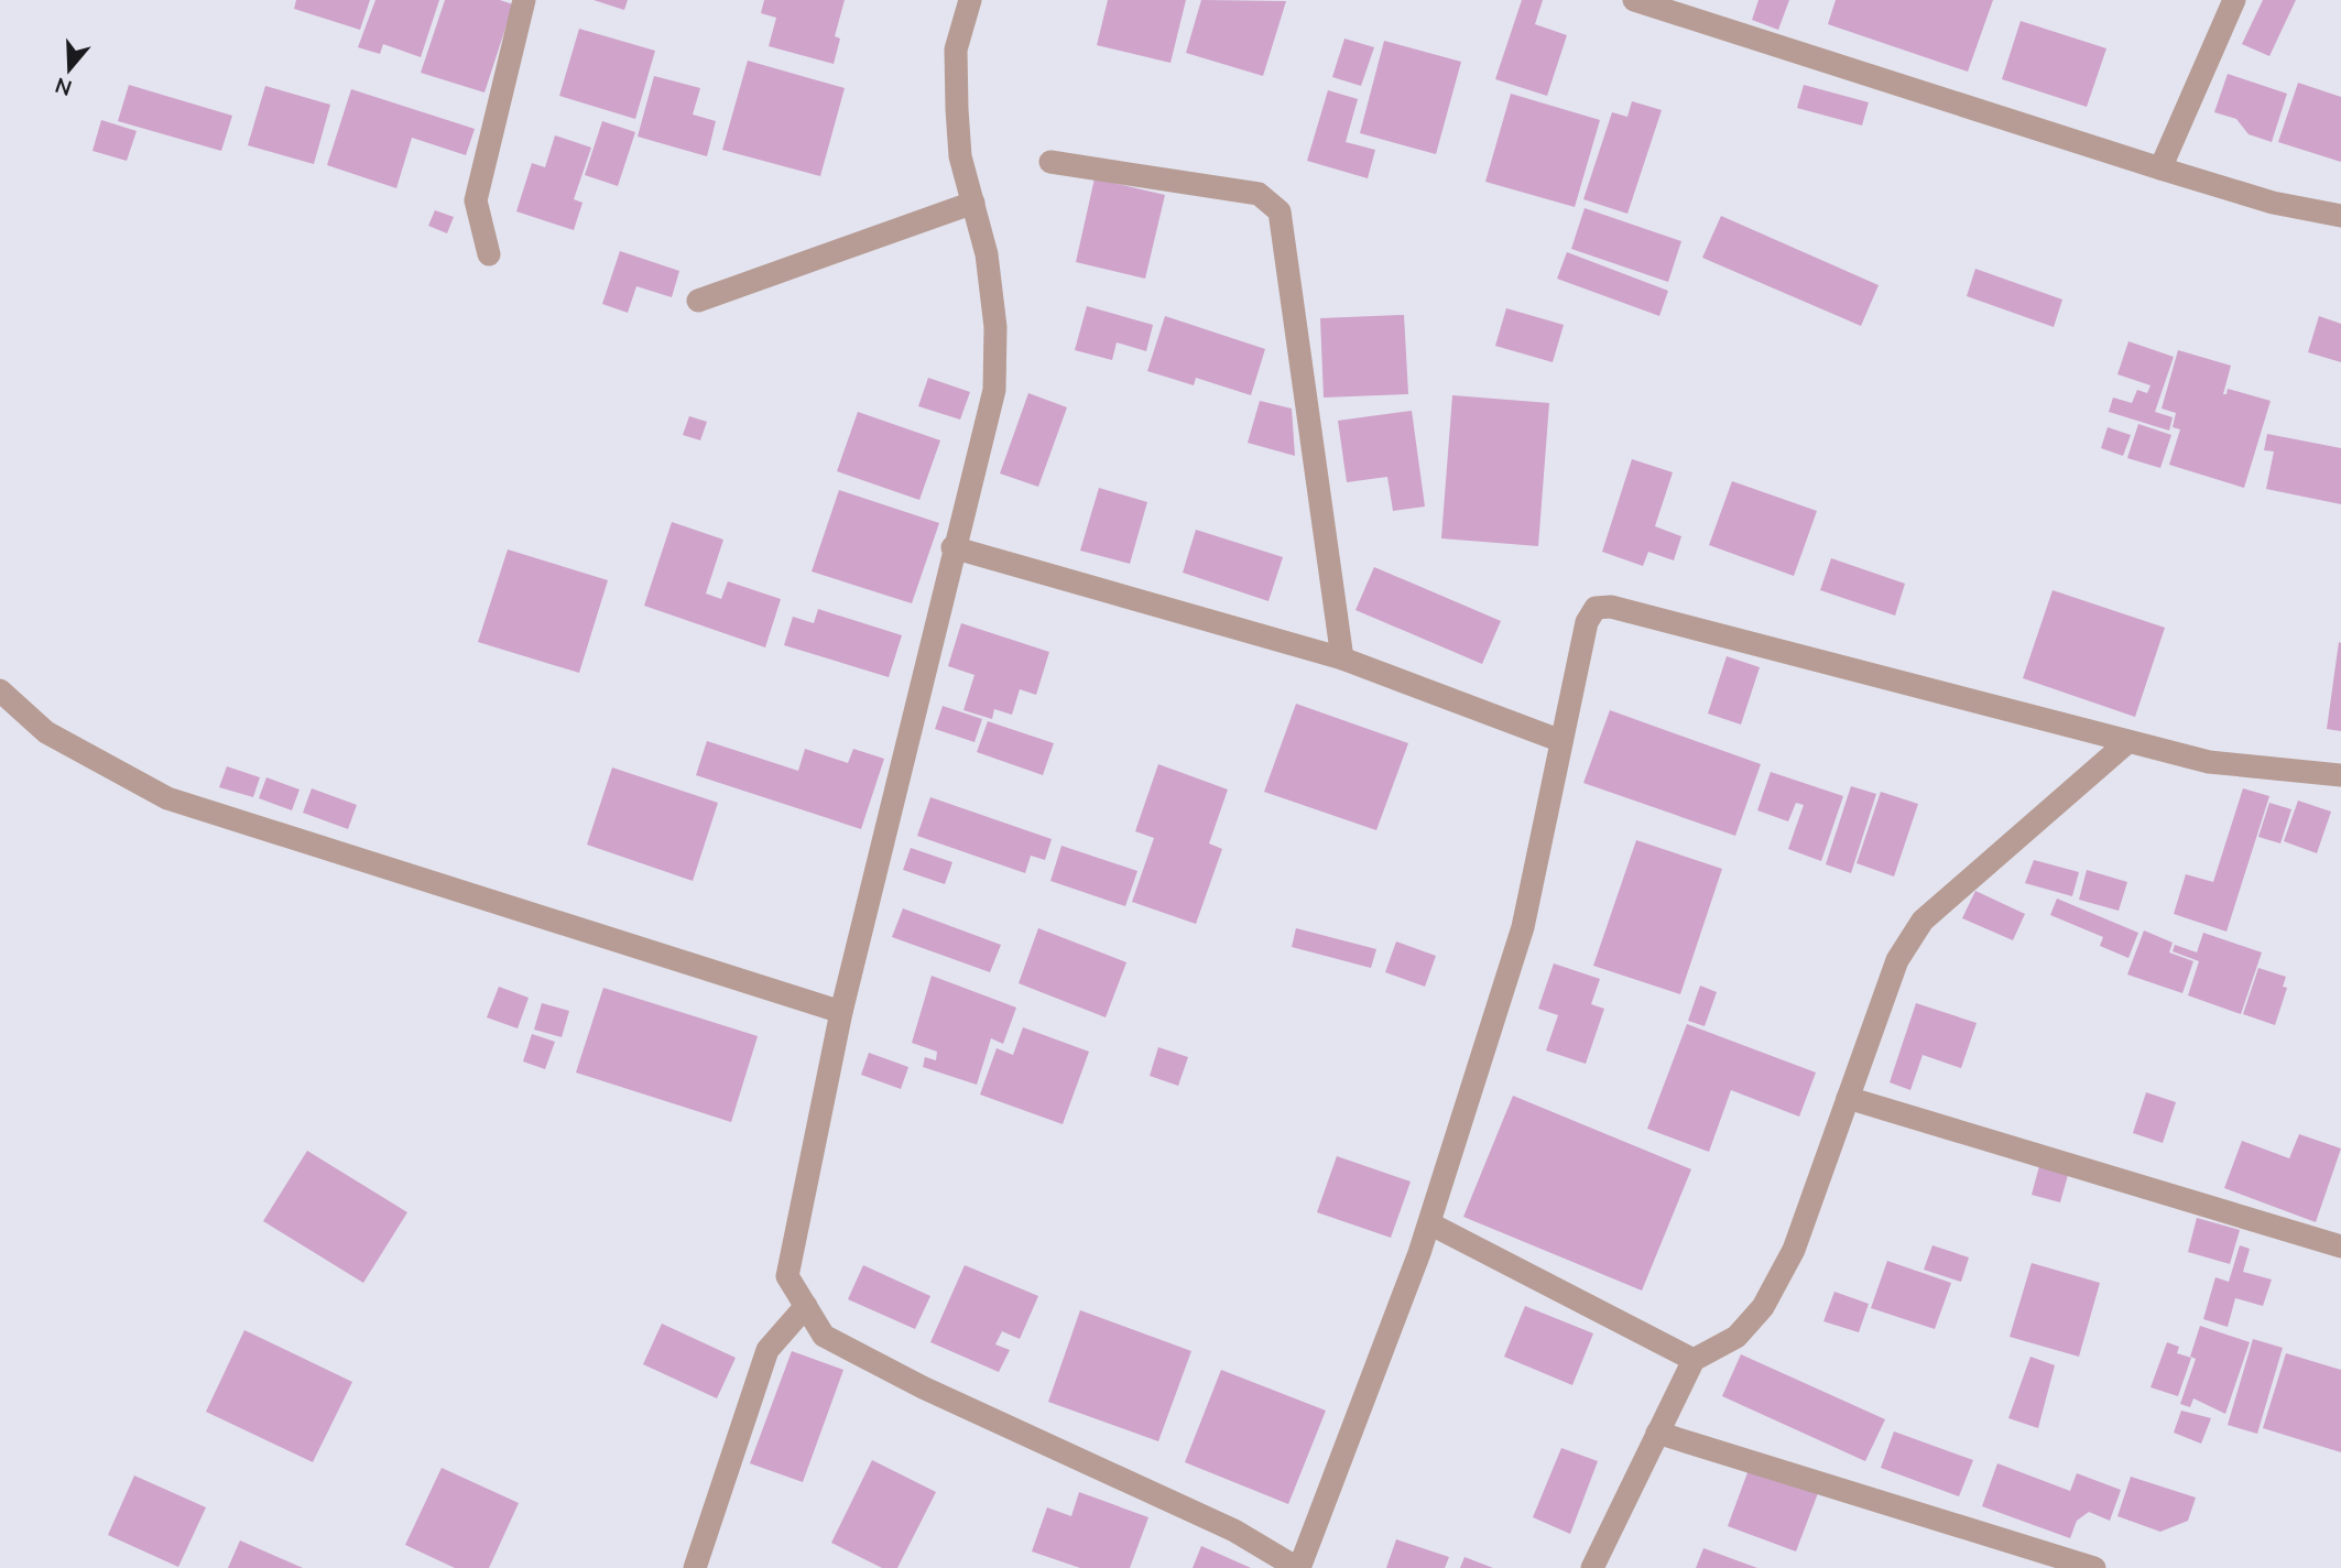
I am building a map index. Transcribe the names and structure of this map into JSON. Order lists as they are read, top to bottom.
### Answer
{
  "north": "bottom"
}
